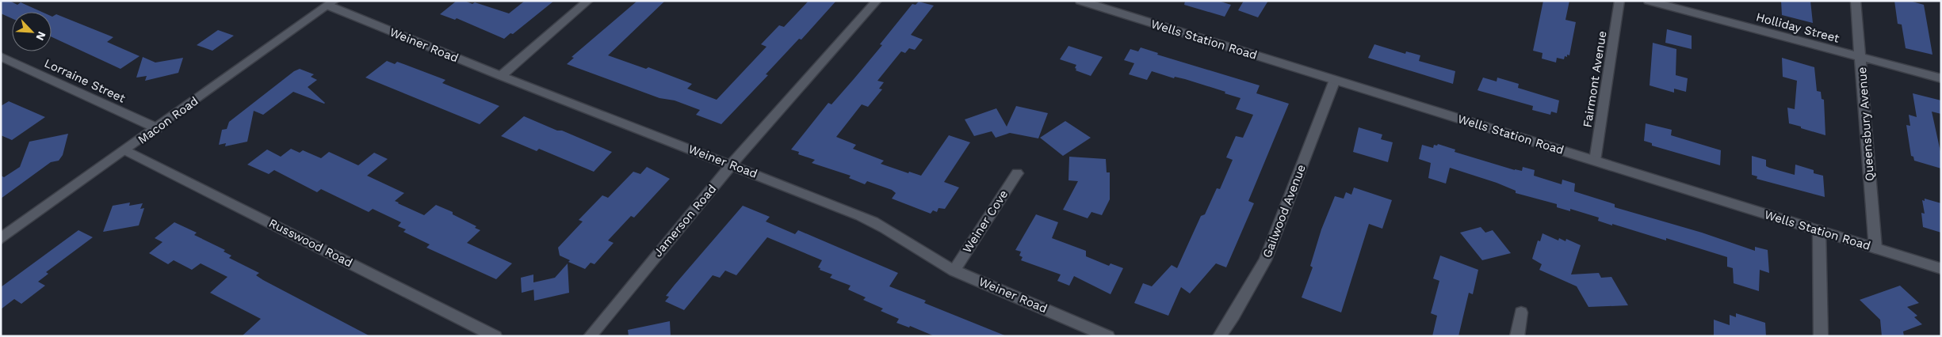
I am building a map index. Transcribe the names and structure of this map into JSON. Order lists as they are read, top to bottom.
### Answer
{
  "streets": {
    "street": [
      "Holliday Street",
      "Wells Station Road",
      "Weiner Road",
      "Fairmont Avenue",
      "Lorraine Street",
      "Macon Road",
      "Queensbury Avenue",
      "Gailwood Avenue",
      "Jamerson Road",
      "Weiner Cove",
      "Russwood Road"
    ]
  },
  "crossings": [
    ["Holliday Street", "Queensbury Avenue"],
    ["Wells Station Road", "Fairmont Avenue"],
    ["Wells Station Road", "Queensbury Avenue"],
    ["Wells Station Road", "Gailwood Avenue"],
    ["Weiner Road", "Macon Road"],
    ["Weiner Road", "Jamerson Road"],
    ["Weiner Road", "Weiner Cove"],
    ["Lorraine Street", "Macon Road"],
    ["Macon Road", "Russwood Road"]
  ],
  "north": "bottom right"
}
